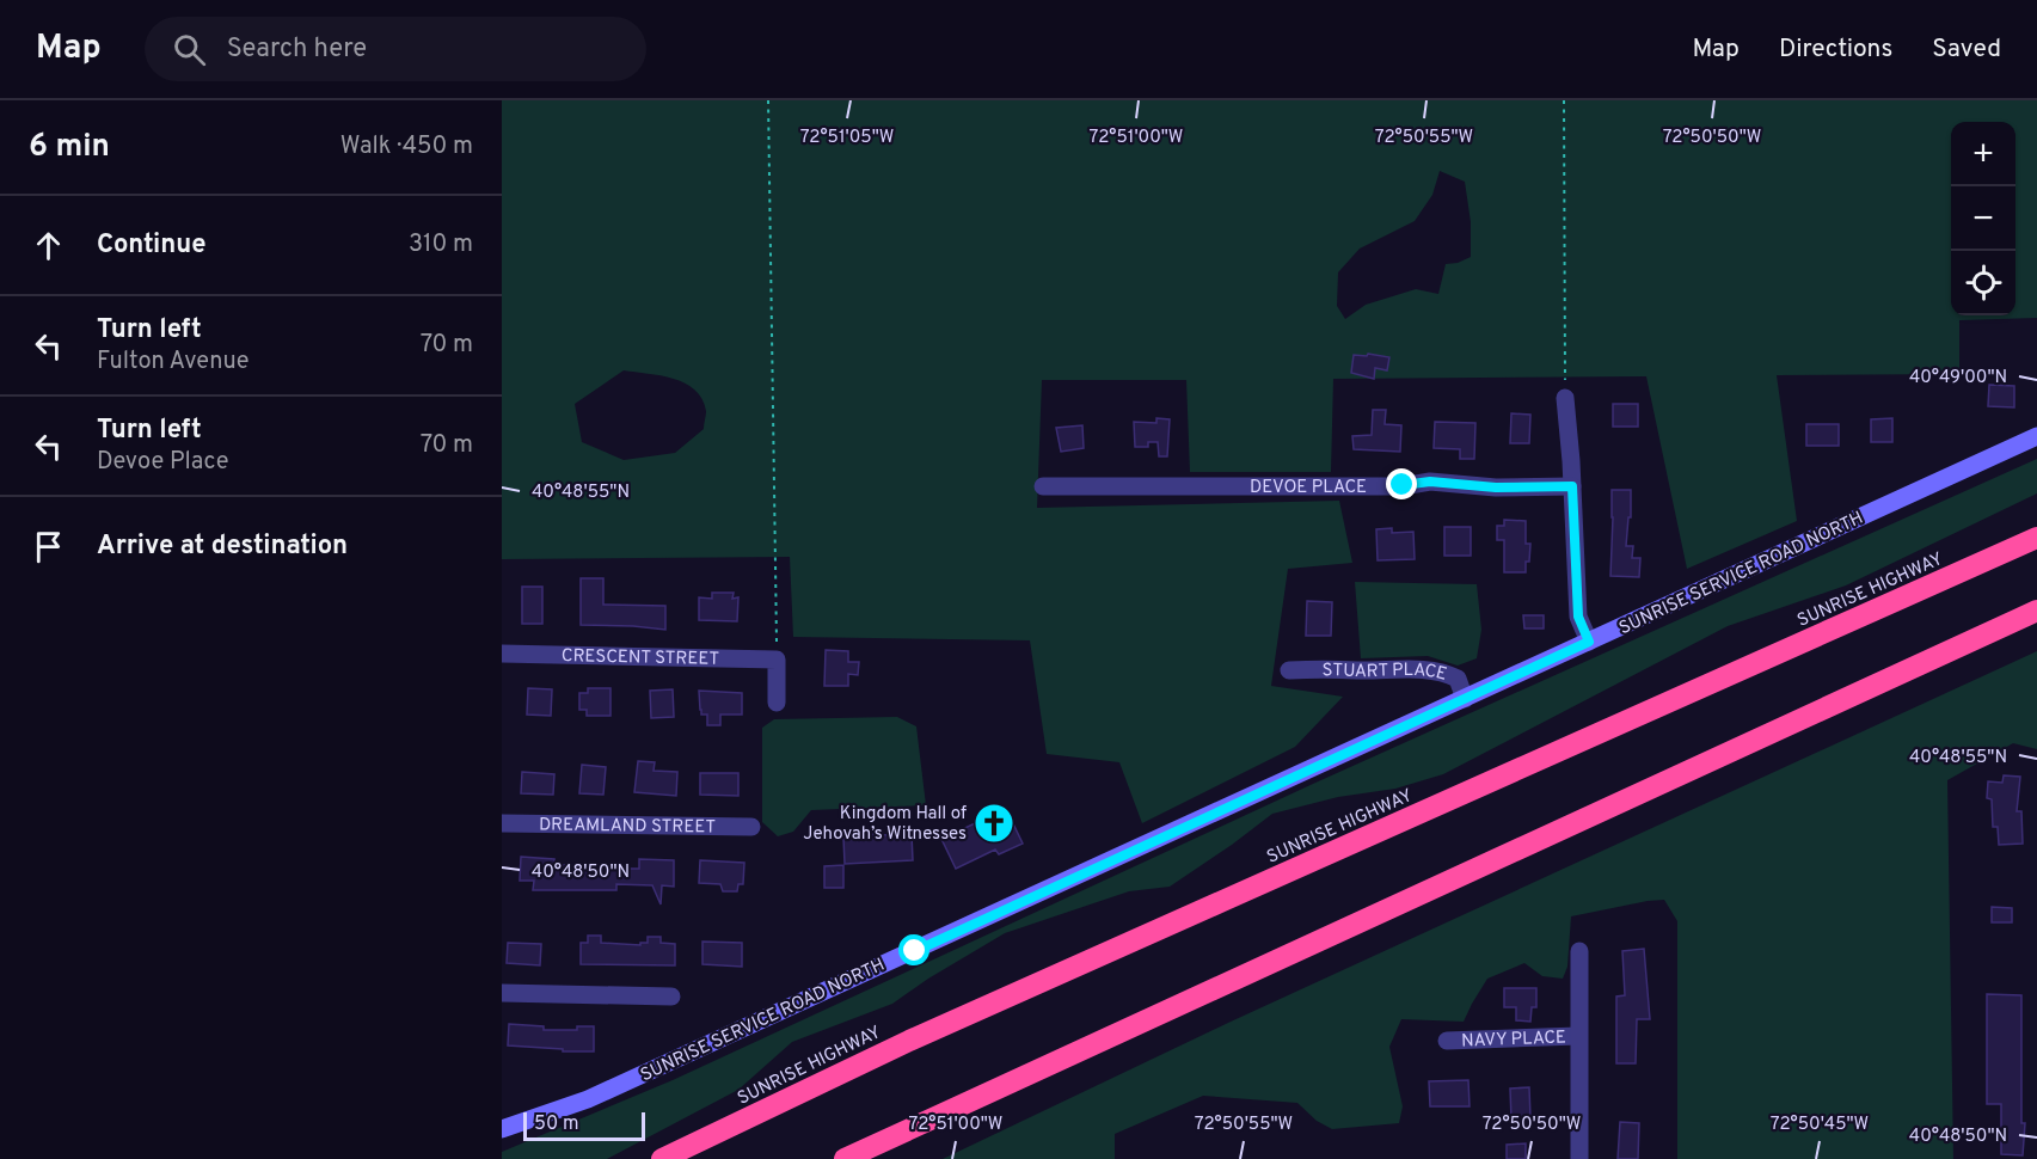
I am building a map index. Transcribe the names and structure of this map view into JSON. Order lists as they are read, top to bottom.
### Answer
{
  "streets": {
    "highway": ["SUNRISE HIGHWAY"],
    "street": [
      "DEVOE PLACE",
      "SUNRISE SERVICE ROAD NORTH",
      "CRESCENT STREET",
      "STUART PLACE",
      "DREAMLAND STREET",
      "NAVY PLACE"
    ]
  },
  "crossings": [
    ["SUNRISE SERVICE ROAD NORTH", "STUART PLACE"]
  ],
  "places": {
    "church": ["Kingdom Hall of Jehovah’s Witnesses"]
  },
  "scale_bar": "50 m",
  "page": {
    "header": "Map",
    "search": "Search here",
    "nav": ["Map", "Directions", "Saved"],
    "heading": ["6 min", "Walk · 450 m"],
    "map_buttons": ["+", "−"],
    "list": [
      ["Continue", "310 m"],
      ["Turn left", "Fulton Avenue", "70 m"],
      ["Turn left", "Devoe Place", "70 m"],
      "Arrive at destination"
    ],
    "scale": "50 m"
  },
  "coordinates": [
    "72°51'05\"W",
    "72°51'00\"W",
    "72°50'55\"W",
    "72°50'50\"W",
    "40°49'00\"N",
    "40°48'55\"N",
    "40°48'50\"N",
    "72°50'45\"W"
  ]
}
